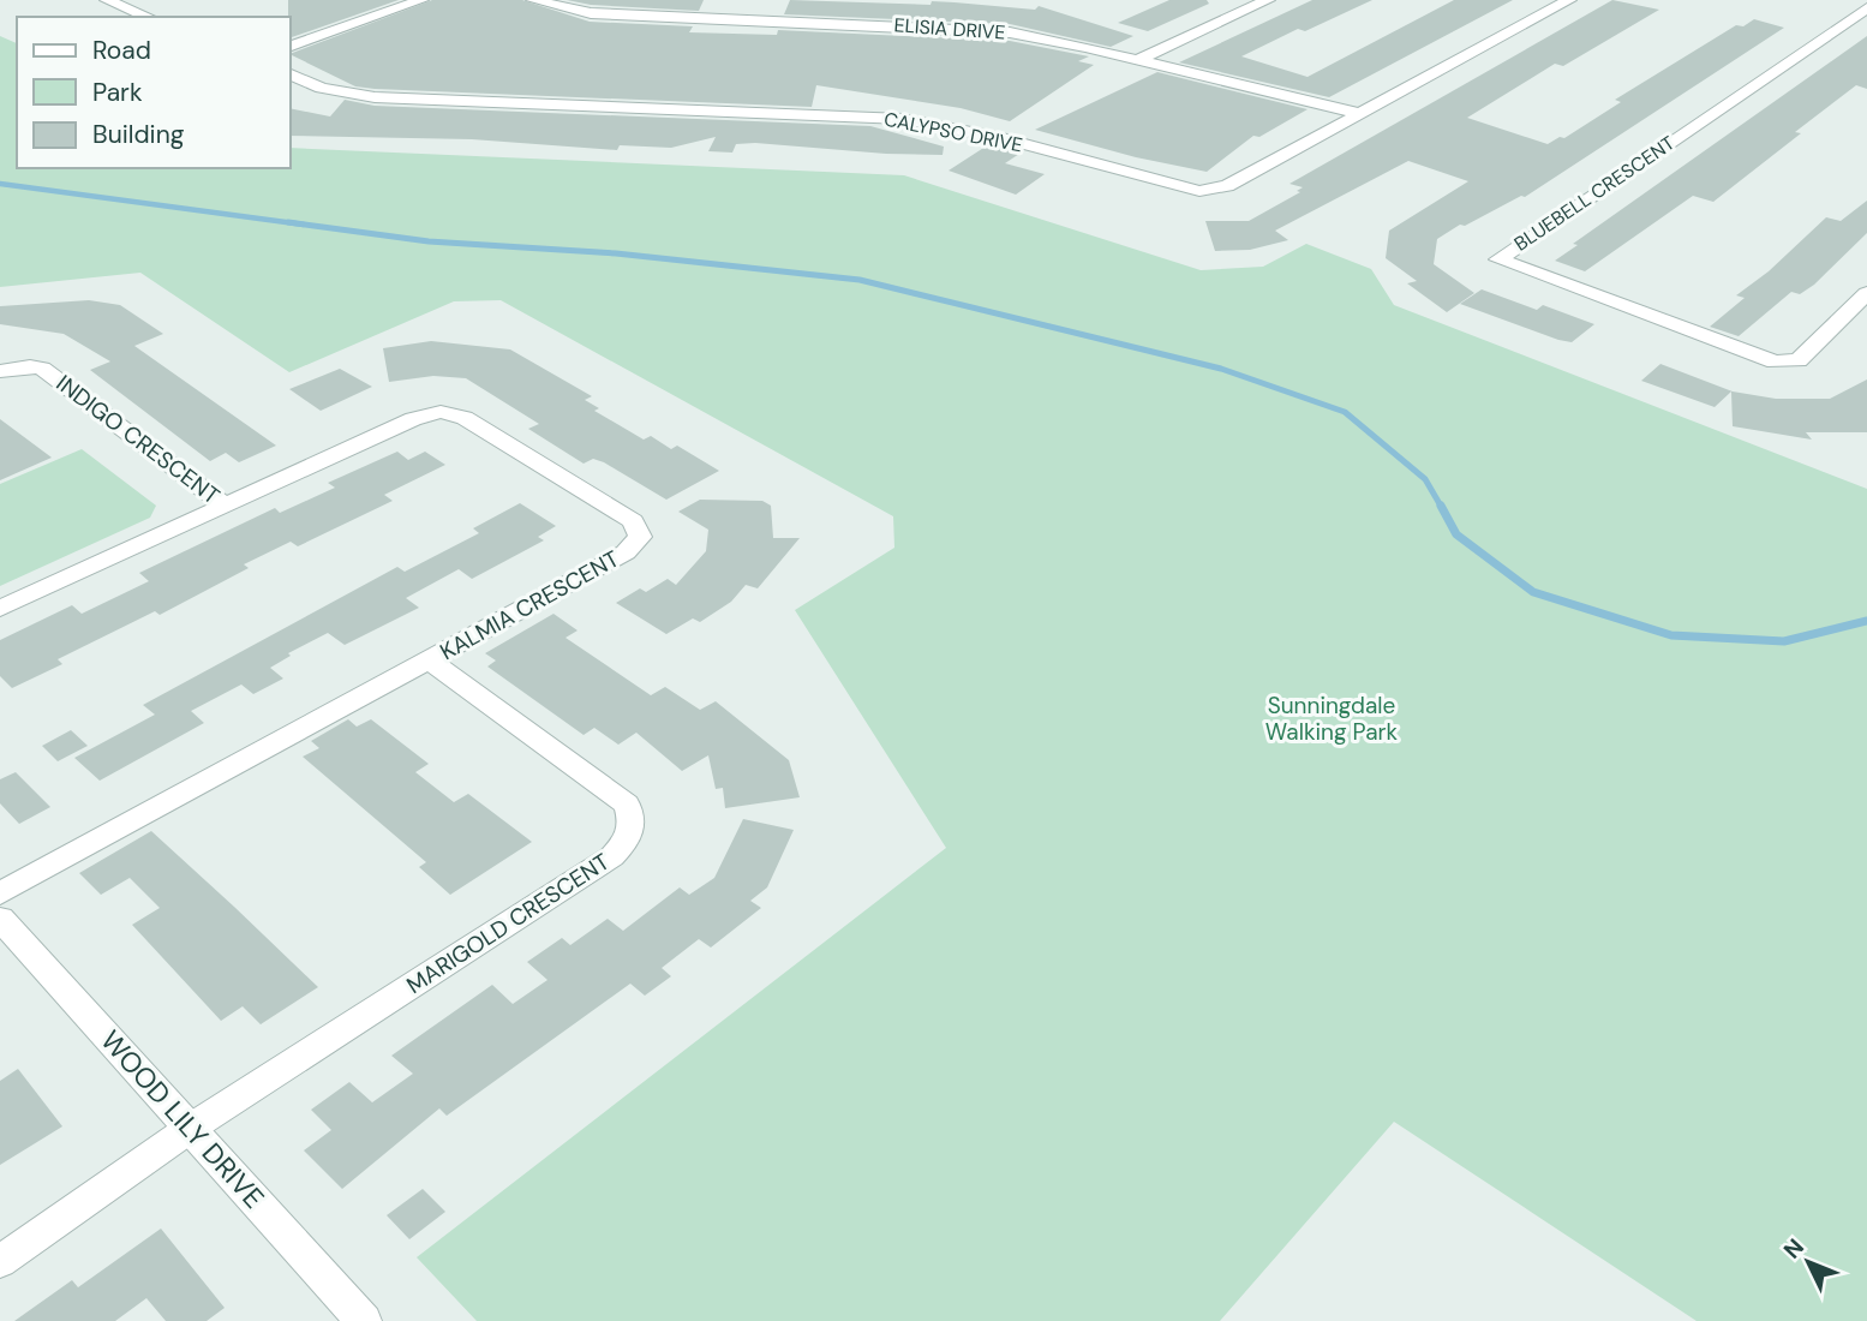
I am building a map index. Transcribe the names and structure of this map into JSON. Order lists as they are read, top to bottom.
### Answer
{
  "streets": {
    "street": [
      "ELISIA DRIVE",
      "CALYPSO DRIVE",
      "BLUEBELL CRESCENT",
      "INDIGO CRESCENT",
      "KALMIA CRESCENT",
      "MARIGOLD CRESCENT",
      "WOOD LILY DRIVE"
    ]
  },
  "crossings": [
    ["ELISIA DRIVE", "CALYPSO DRIVE"],
    ["INDIGO CRESCENT", "KALMIA CRESCENT"],
    ["KALMIA CRESCENT", "MARIGOLD CRESCENT"],
    ["MARIGOLD CRESCENT", "WOOD LILY DRIVE"]
  ],
  "parks": ["Sunningdale Walking Park"],
  "legend": ["Road", "Park", "Building"],
  "north": "top left"
}
